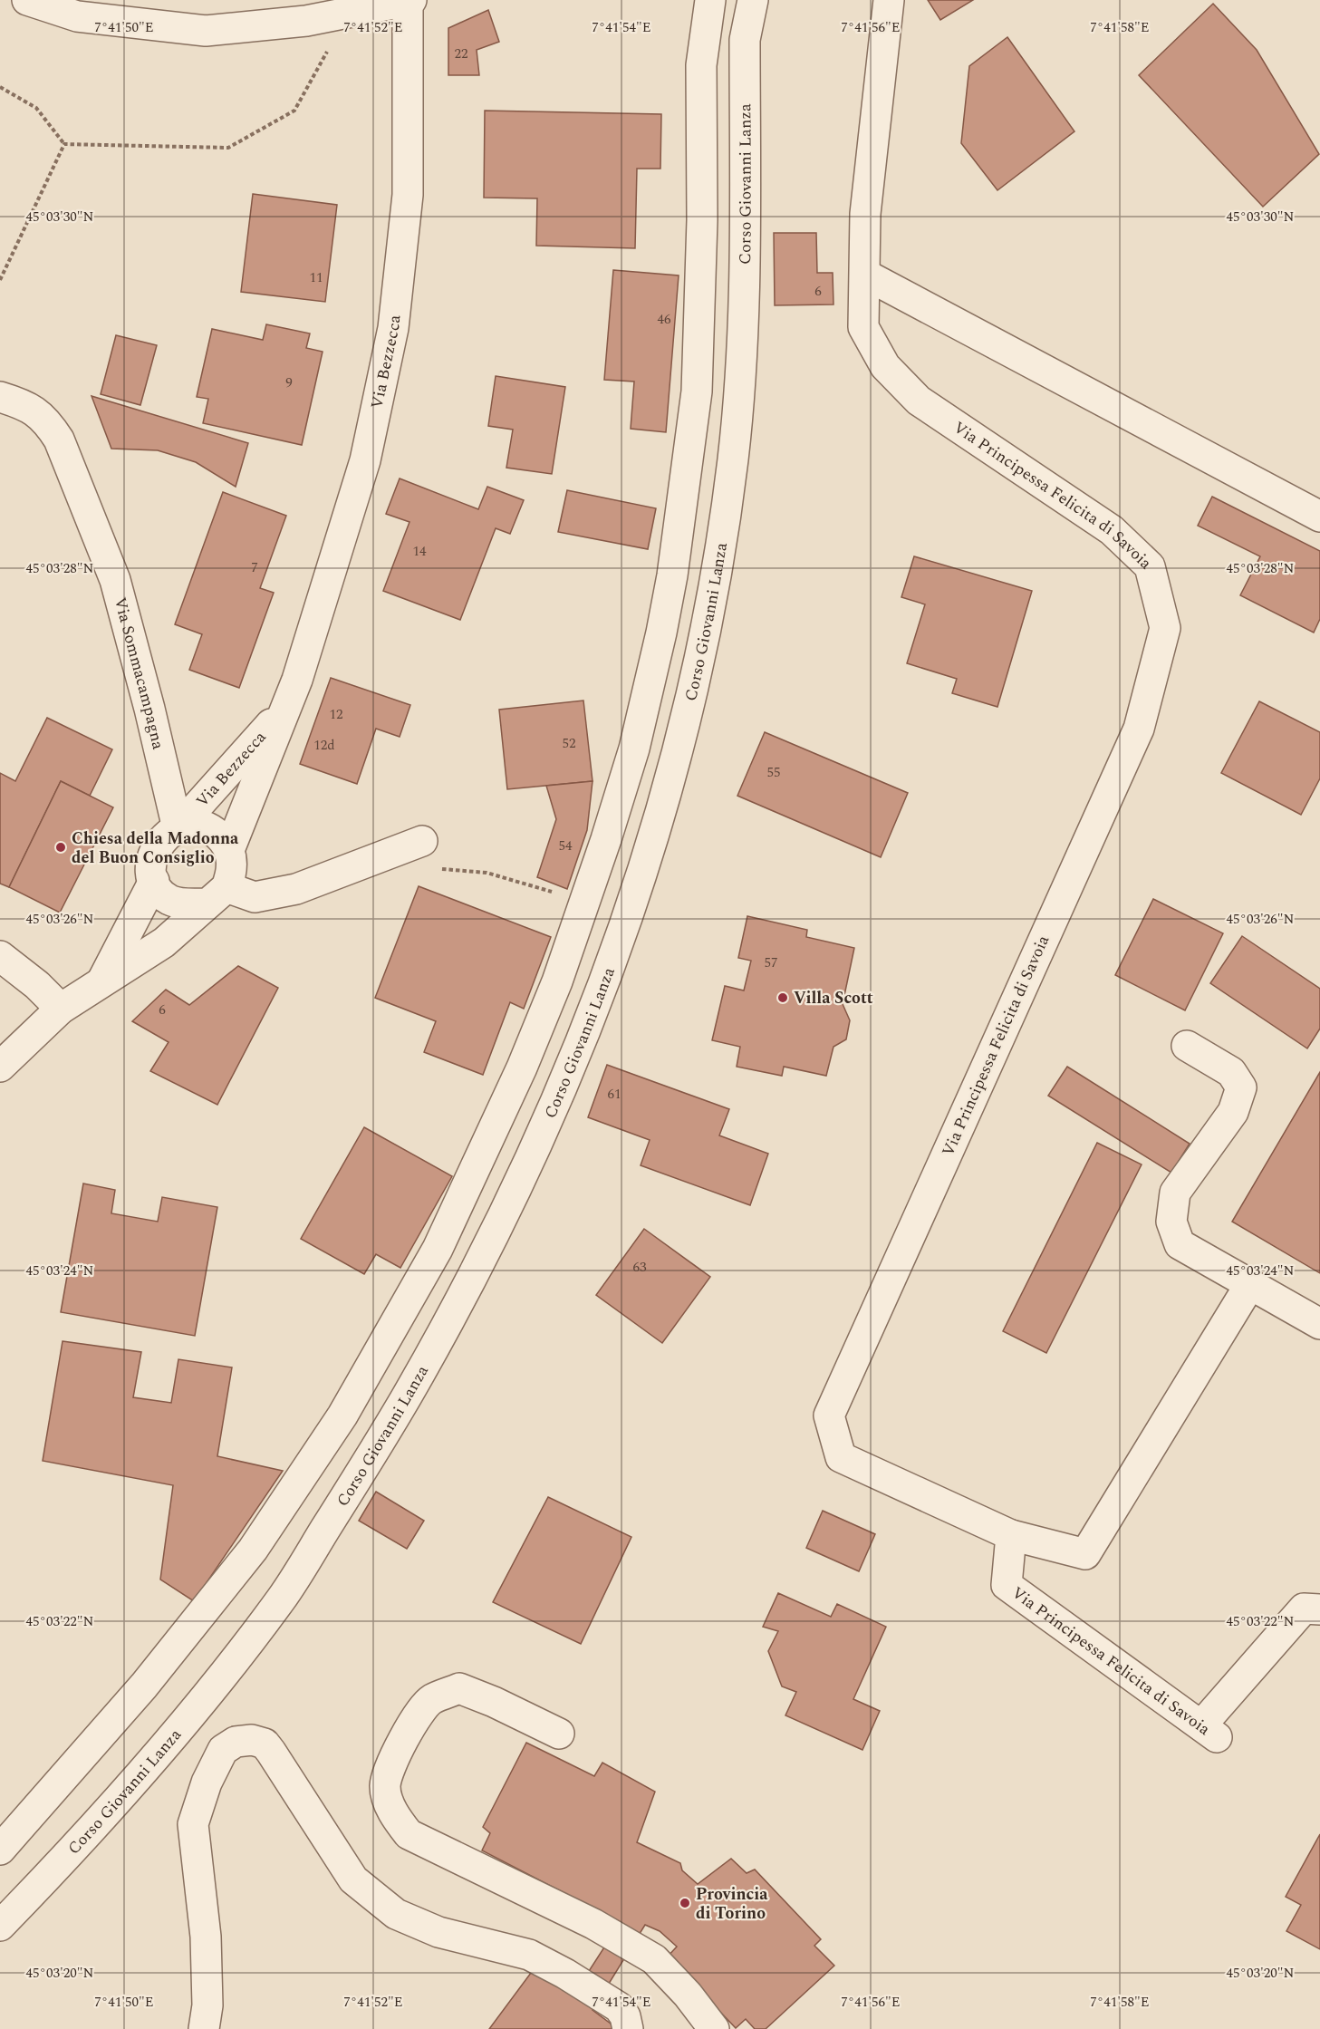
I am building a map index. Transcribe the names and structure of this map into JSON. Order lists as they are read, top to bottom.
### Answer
{
  "streets": {
    "street": [
      "Corso Giovanni Lanza",
      "Via Bezzecca",
      "Via Principessa Felicita di Savoia",
      "Via Sommacampagna"
    ]
  },
  "crossings": [
    ["Via Bezzecca", "Via Sommacampagna"]
  ],
  "places": ["Chiesa della Madonna del Buon Consiglio", "Villa Scott", "Provincia di Torino"],
  "house_numbers": [
    "22",
    "11",
    "6",
    "46",
    "9",
    "14",
    "7",
    "12",
    "52",
    "12d",
    "55",
    "54",
    "57",
    "6",
    "61",
    "63"
  ],
  "coordinates": [
    "7°41'50\"E",
    "7°41'52\"E",
    "7°41'54\"E",
    "7°41'56\"E",
    "7°41'58\"E",
    "45°03'30\"N",
    "45°03'28\"N",
    "45°03'26\"N",
    "45°03'24\"N",
    "45°03'22\"N",
    "45°03'20\"N"
  ]
}
